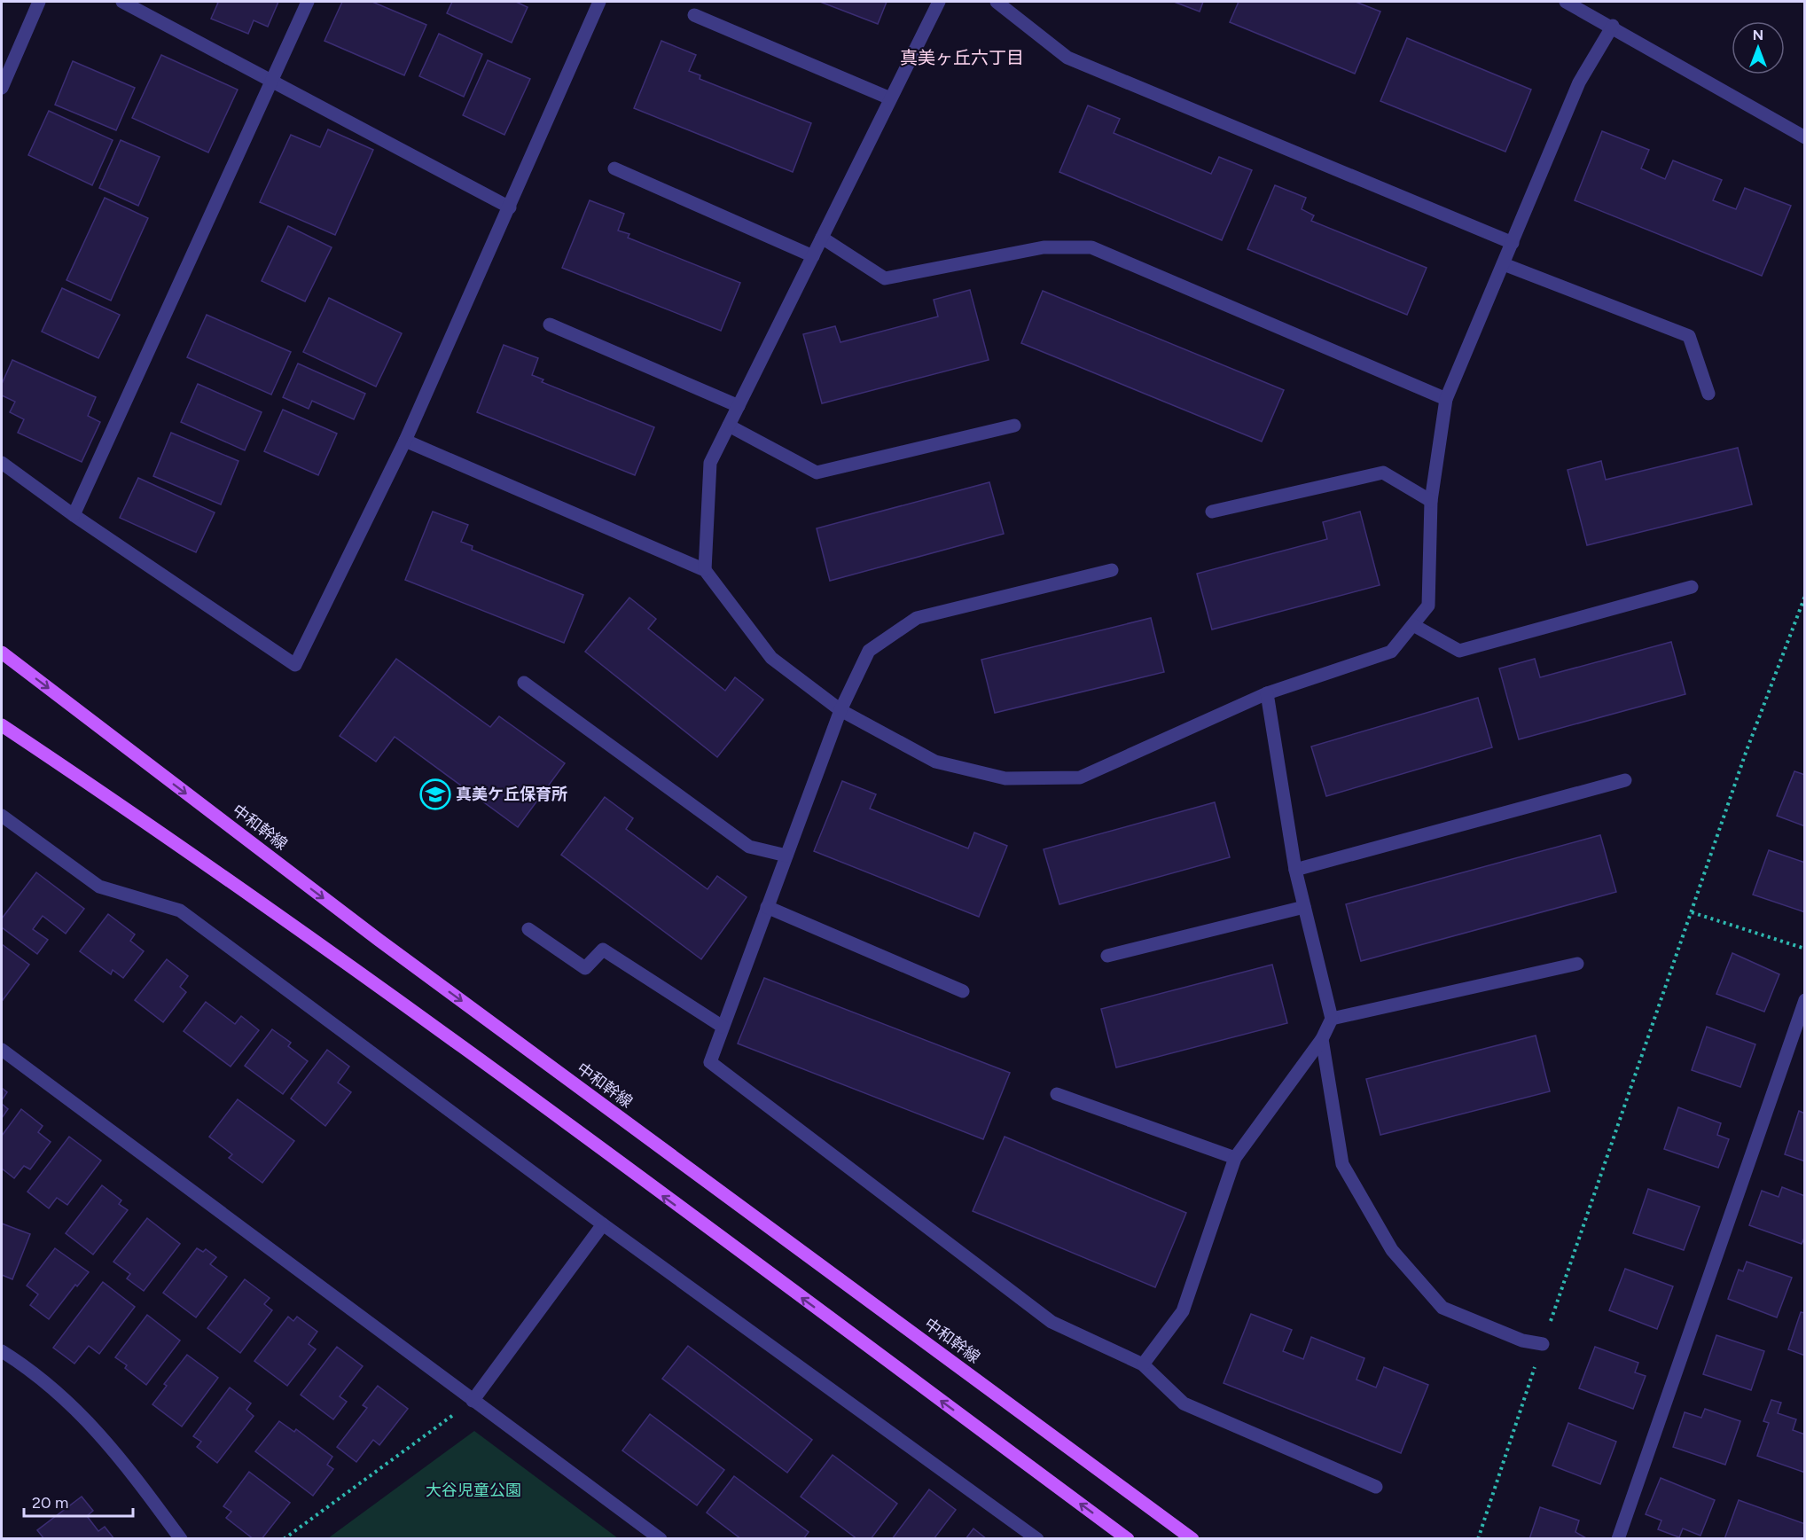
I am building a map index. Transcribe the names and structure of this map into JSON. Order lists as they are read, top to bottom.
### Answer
{
  "streets": {
    "main road": ["中和幹線"]
  },
  "districts": ["真美ヶ丘六丁目"],
  "parks": ["大谷児童公園"],
  "places": {
    "school or university": ["真美ケ丘保育所"]
  },
  "scale_bar": "20 m",
  "north": "top"
}
